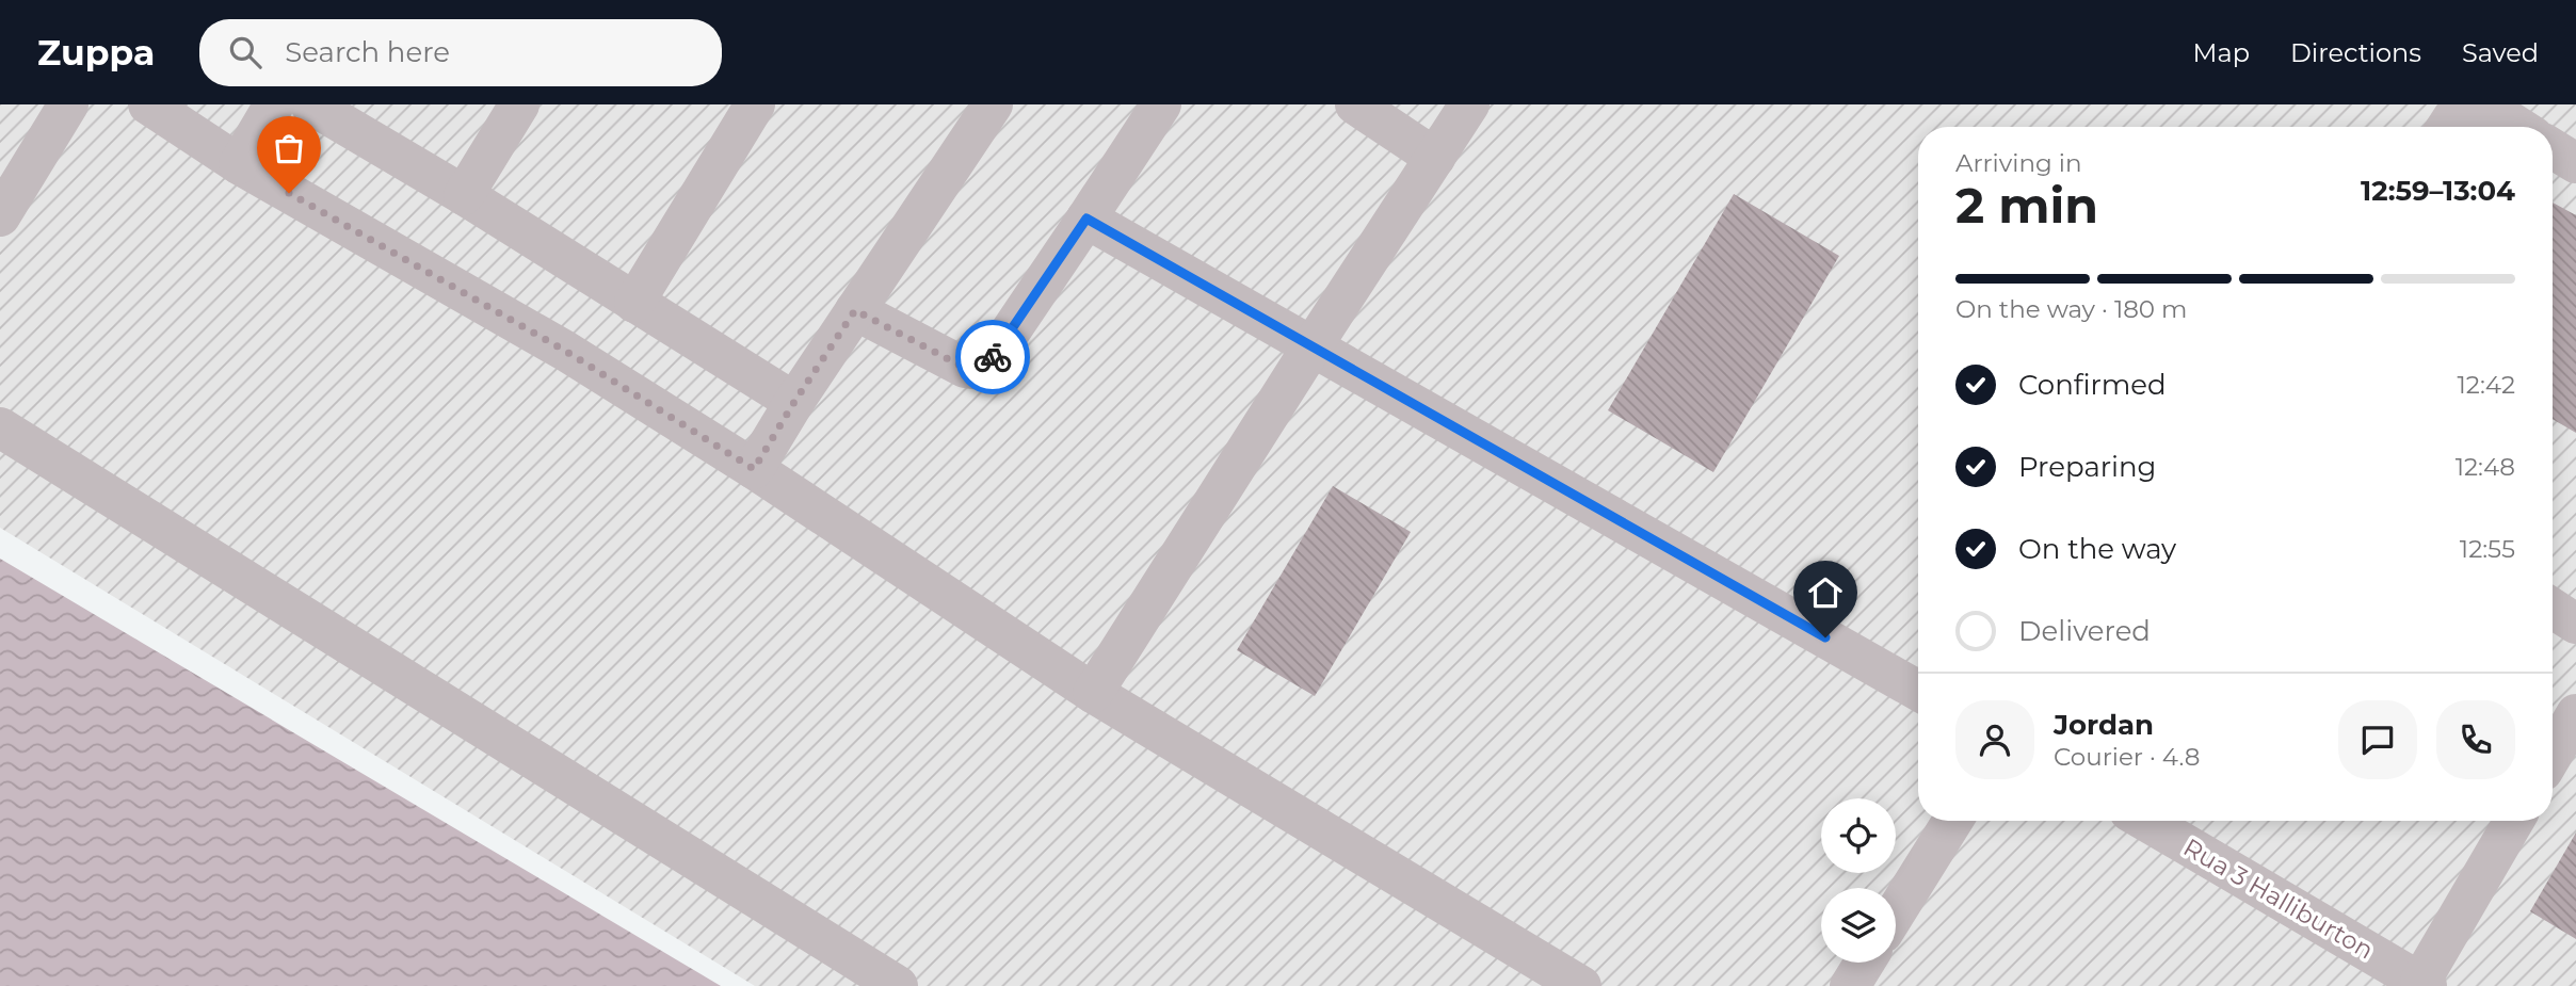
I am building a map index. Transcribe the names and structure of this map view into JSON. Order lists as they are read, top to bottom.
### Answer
{
  "streets": {
    "lane": ["Rua 3 Halliburton"]
  },
  "page": {
    "header": "Zuppa",
    "search": "Search here",
    "nav": ["Map", "Directions", "Saved"],
    "heading": ["2 min", "Arriving in", "12:59–13:04"],
    "panel": ["Jordan", "Courier · 4.8"],
    "bar": "On the way · 180 m",
    "list": [
      ["Confirmed", "12:42"],
      ["Preparing", "12:48"],
      ["On the way", "12:55"],
      "Delivered"
    ]
  }
}
